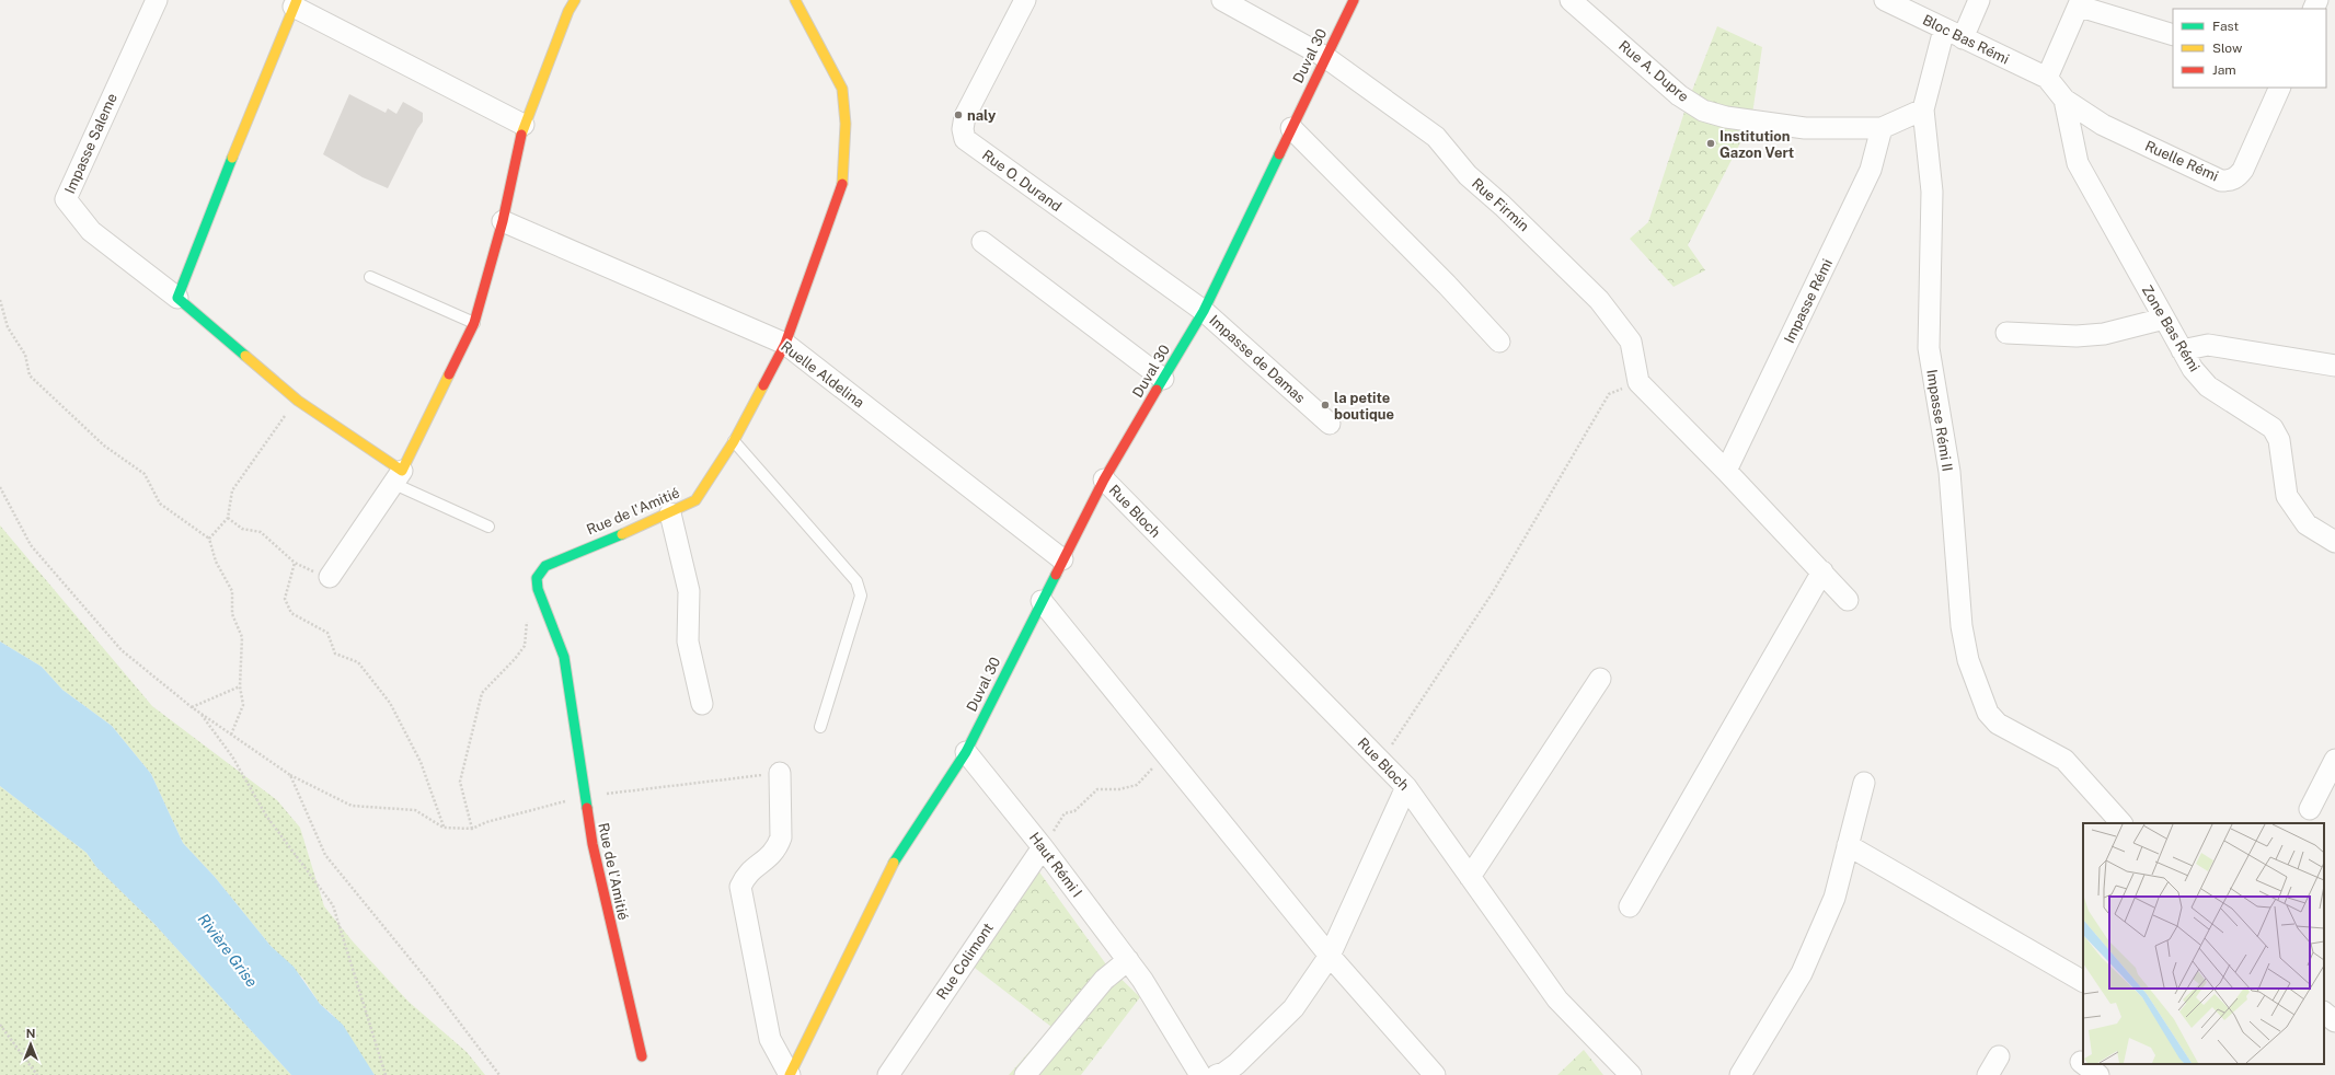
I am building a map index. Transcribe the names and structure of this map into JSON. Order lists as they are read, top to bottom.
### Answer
{
  "streets": {
    "street": [
      "Bloc Bas Rémi",
      "Duval 30",
      "Rue A. Dupre",
      "Impasse Saleme",
      "Ruelle Rémi",
      "Rue O. Durand",
      "Rue Firmin",
      "Impasse Rémi",
      "Zone Bas Rémi",
      "Impasse de Damas",
      "Ruelle Aldelina",
      "Impasse Rémi II",
      "Rue de l'Amitié",
      "Rue Bloch",
      "Haut Rémi I",
      "Rue Colimont"
    ]
  },
  "crossings": [
    ["Bloc Bas Rémi", "Ruelle Rémi"],
    ["Duval 30", "Rue O. Durand"],
    ["Duval 30", "Rue Firmin"],
    ["Duval 30", "Impasse de Damas"],
    ["Duval 30", "Ruelle Aldelina"],
    ["Duval 30", "Rue Bloch"],
    ["Duval 30", "Haut Rémi I"],
    ["Rue A. Dupre", "Impasse Rémi"],
    ["Rue A. Dupre", "Impasse Rémi II"],
    ["Ruelle Rémi", "Zone Bas Rémi"],
    ["Rue O. Durand", "Impasse de Damas"],
    ["Ruelle Aldelina", "Rue de l'Amitié"],
    ["Haut Rémi I", "Rue Colimont"]
  ],
  "water": ["Rivière Grise"],
  "places": ["naly", "Institution Gazon Vert", "la petite boutique"],
  "legend": ["Fast", "Slow", "Jam"],
  "north": "top"
}
